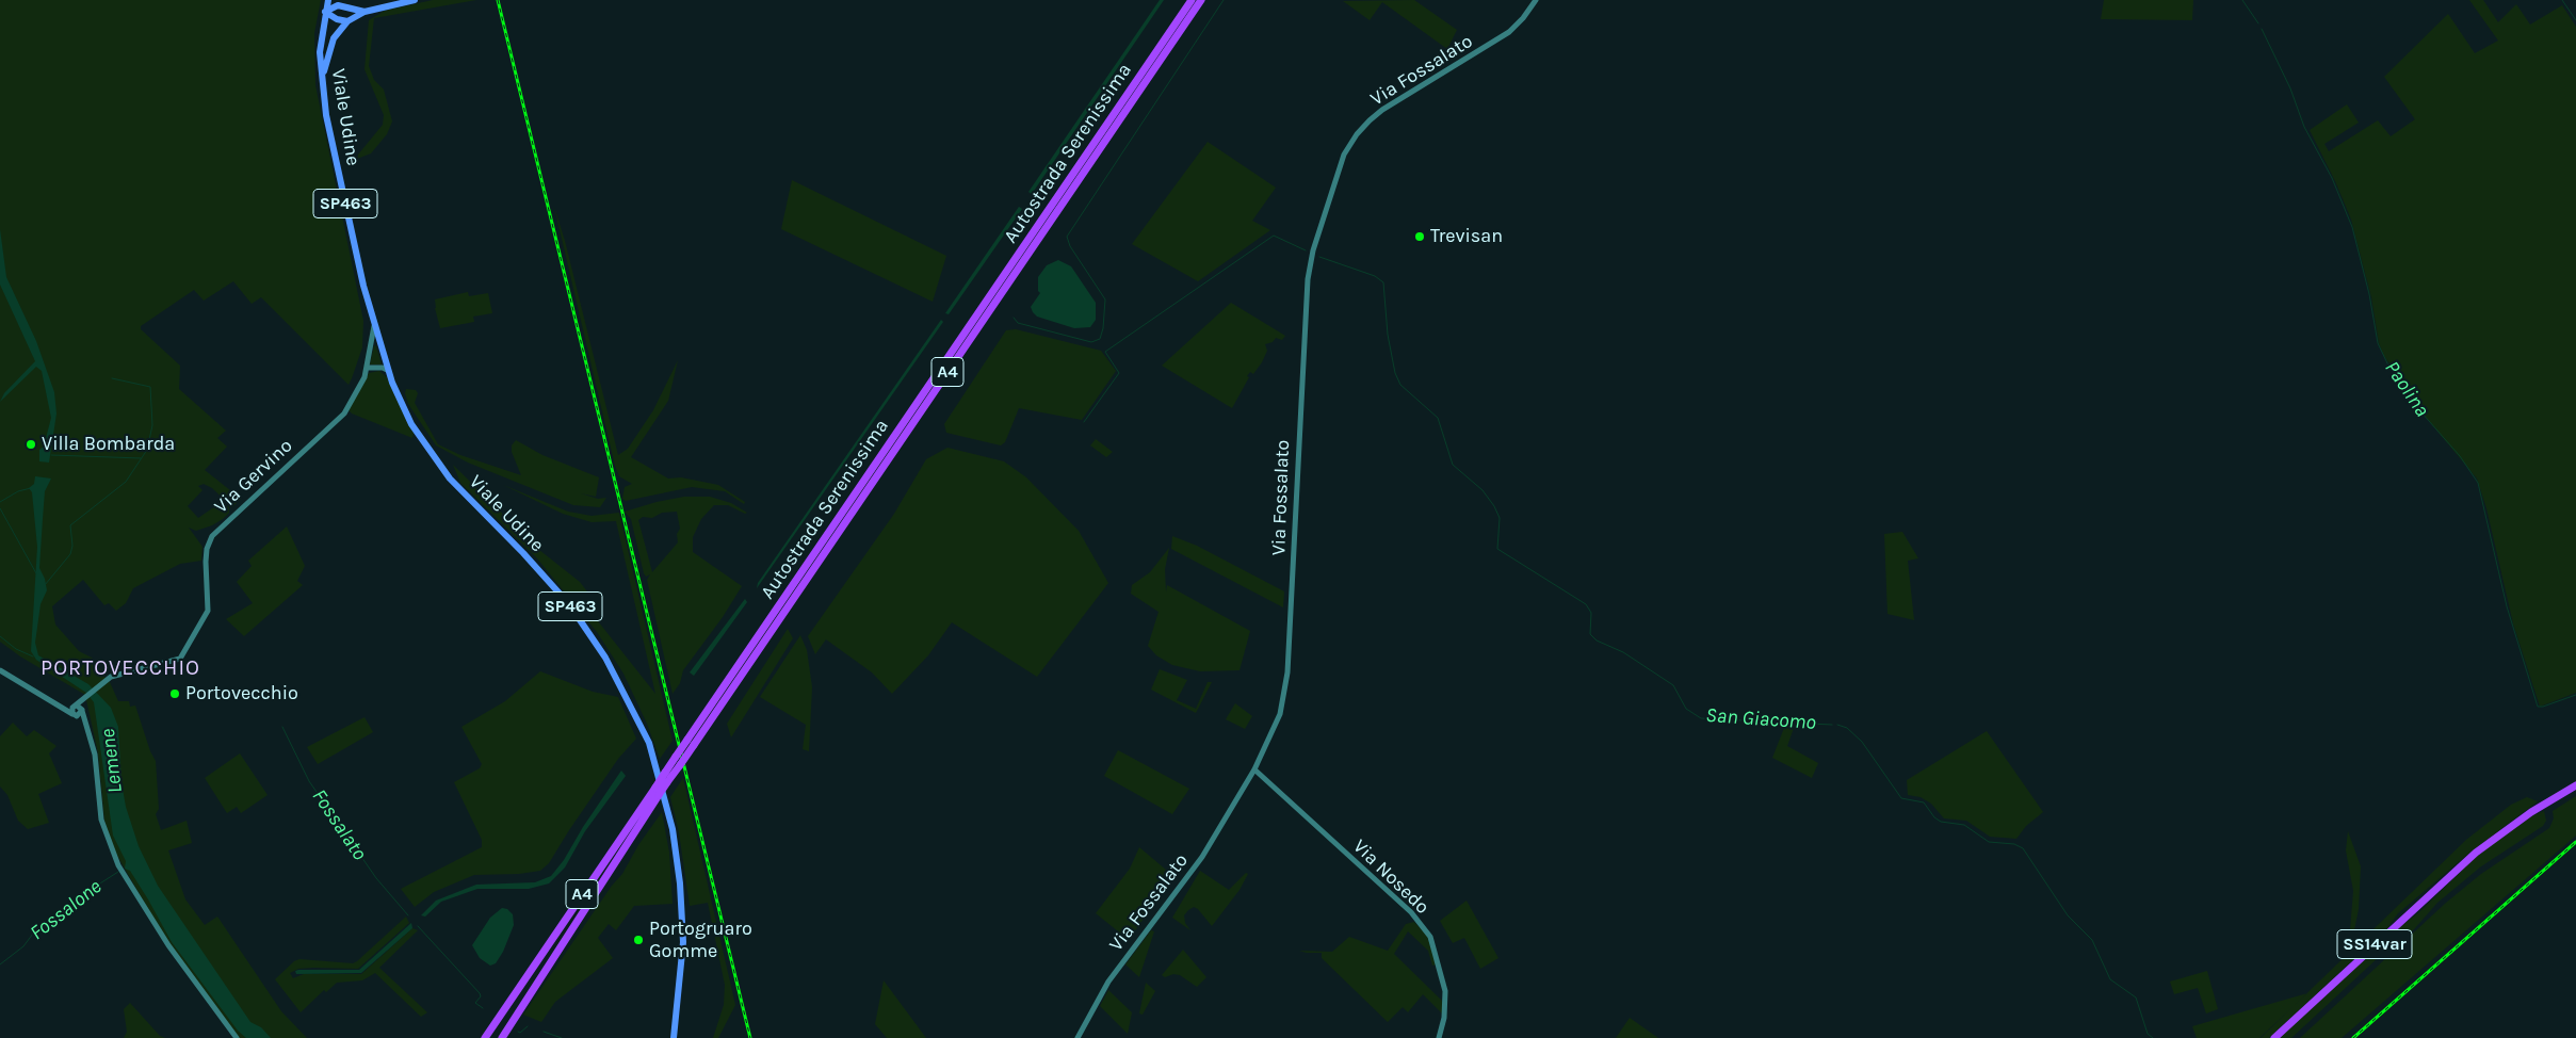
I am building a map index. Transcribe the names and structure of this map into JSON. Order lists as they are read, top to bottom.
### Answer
{
  "streets": {
    "highway": ["Autostrada Serenissima", "A4", "SS14var"],
    "main road": ["Viale Udine", "SP463"],
    "street": ["Via Fossalato", "Via Gervino", "Via Nosedo"]
  },
  "crossings": [
    ["Via Fossalato", "Via Nosedo"],
    ["Viale Udine", "Via Gervino"]
  ],
  "districts": ["PORTOVECCHIO"],
  "water": [
    "Paolina",
    "San Giacomo",
    "Lemene",
    "Fossalato",
    "Fossalone"
  ],
  "places": [
    "Trevisan",
    "Villa Bombarda",
    "Portovecchio",
    "Portogruaro Gomme"
  ]
}
